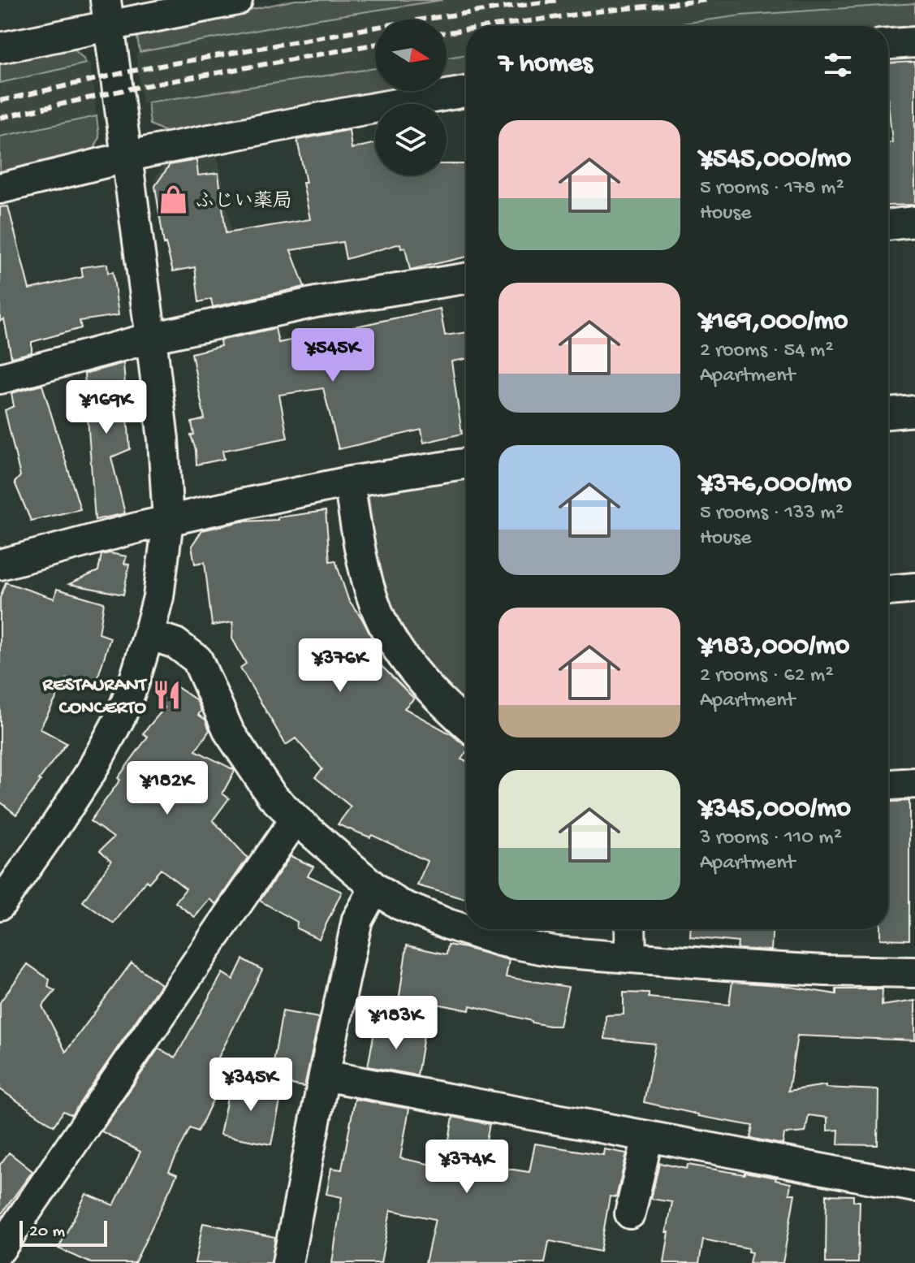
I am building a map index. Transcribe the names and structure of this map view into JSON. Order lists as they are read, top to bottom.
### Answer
{
  "places": {
    "shop": ["ふじい薬局"],
    "restaurant": ["RESTAURANT CONCERTO"]
  },
  "scale_bar": "20 m",
  "north": "right",
  "page": {
    "heading": "7 homes",
    "list": [
      {
        "name": "¥545,000/mo",
        "note": "5 rooms · 178 m² · House"
      },
      {
        "name": "¥169,000/mo",
        "note": "2 rooms · 54 m² · Apartment"
      },
      {
        "name": "¥376,000/mo",
        "note": "5 rooms · 133 m² · House"
      },
      {
        "name": "¥183,000/mo",
        "note": "2 rooms · 62 m² · Apartment"
      },
      {
        "name": "¥345,000/mo",
        "note": "3 rooms · 110 m² · Apartment"
      }
    ],
    "price": [
      "¥545K",
      "¥169K",
      "¥376K",
      "¥182K",
      "¥183K",
      "¥345K",
      "¥374K"
    ],
    "scale": "20 m"
  }
}
